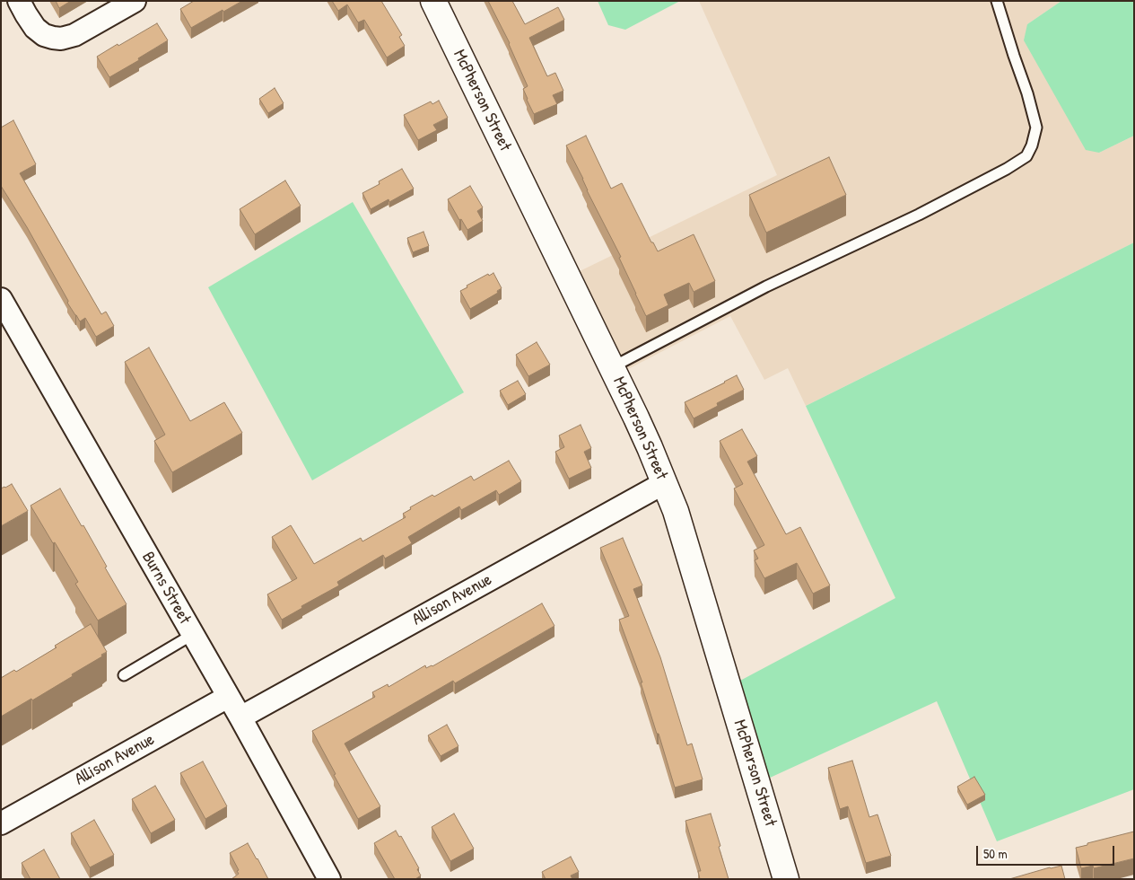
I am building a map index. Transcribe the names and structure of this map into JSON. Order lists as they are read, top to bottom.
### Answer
{
  "streets": {
    "street": ["McPherson Street", "Burns Street", "Allison Avenue"]
  },
  "crossings": [
    ["McPherson Street", "Allison Avenue"],
    ["Burns Street", "Allison Avenue"]
  ],
  "scale_bar": "50 m"
}
